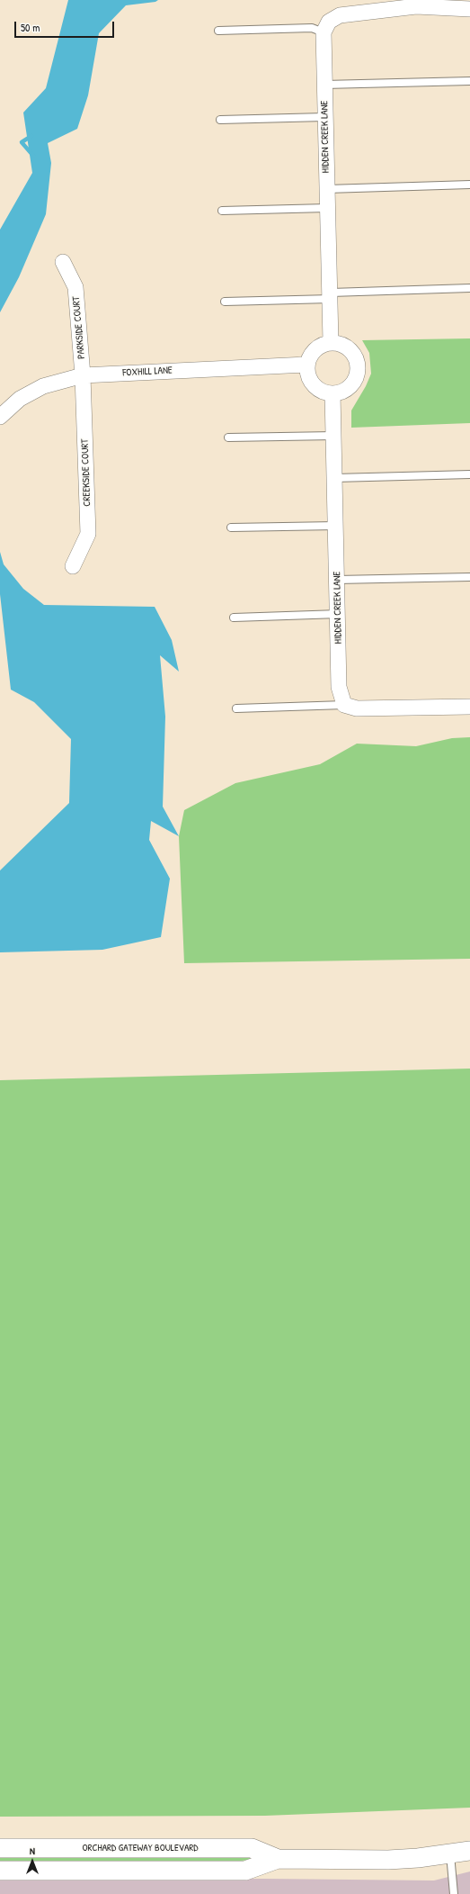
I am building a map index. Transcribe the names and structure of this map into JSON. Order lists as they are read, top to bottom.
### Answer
{
  "streets": {
    "street": [
      "HIDDEN CREEK LANE",
      "PARKSIDE COURT",
      "FOXHILL LANE",
      "CREEKSIDE COURT",
      "ORCHARD GATEWAY BOULEVARD"
    ]
  },
  "crossings": [
    ["HIDDEN CREEK LANE", "FOXHILL LANE"],
    ["PARKSIDE COURT", "FOXHILL LANE"],
    ["PARKSIDE COURT", "CREEKSIDE COURT"],
    ["FOXHILL LANE", "CREEKSIDE COURT"]
  ],
  "scale_bar": "50 m",
  "north": "top"
}
